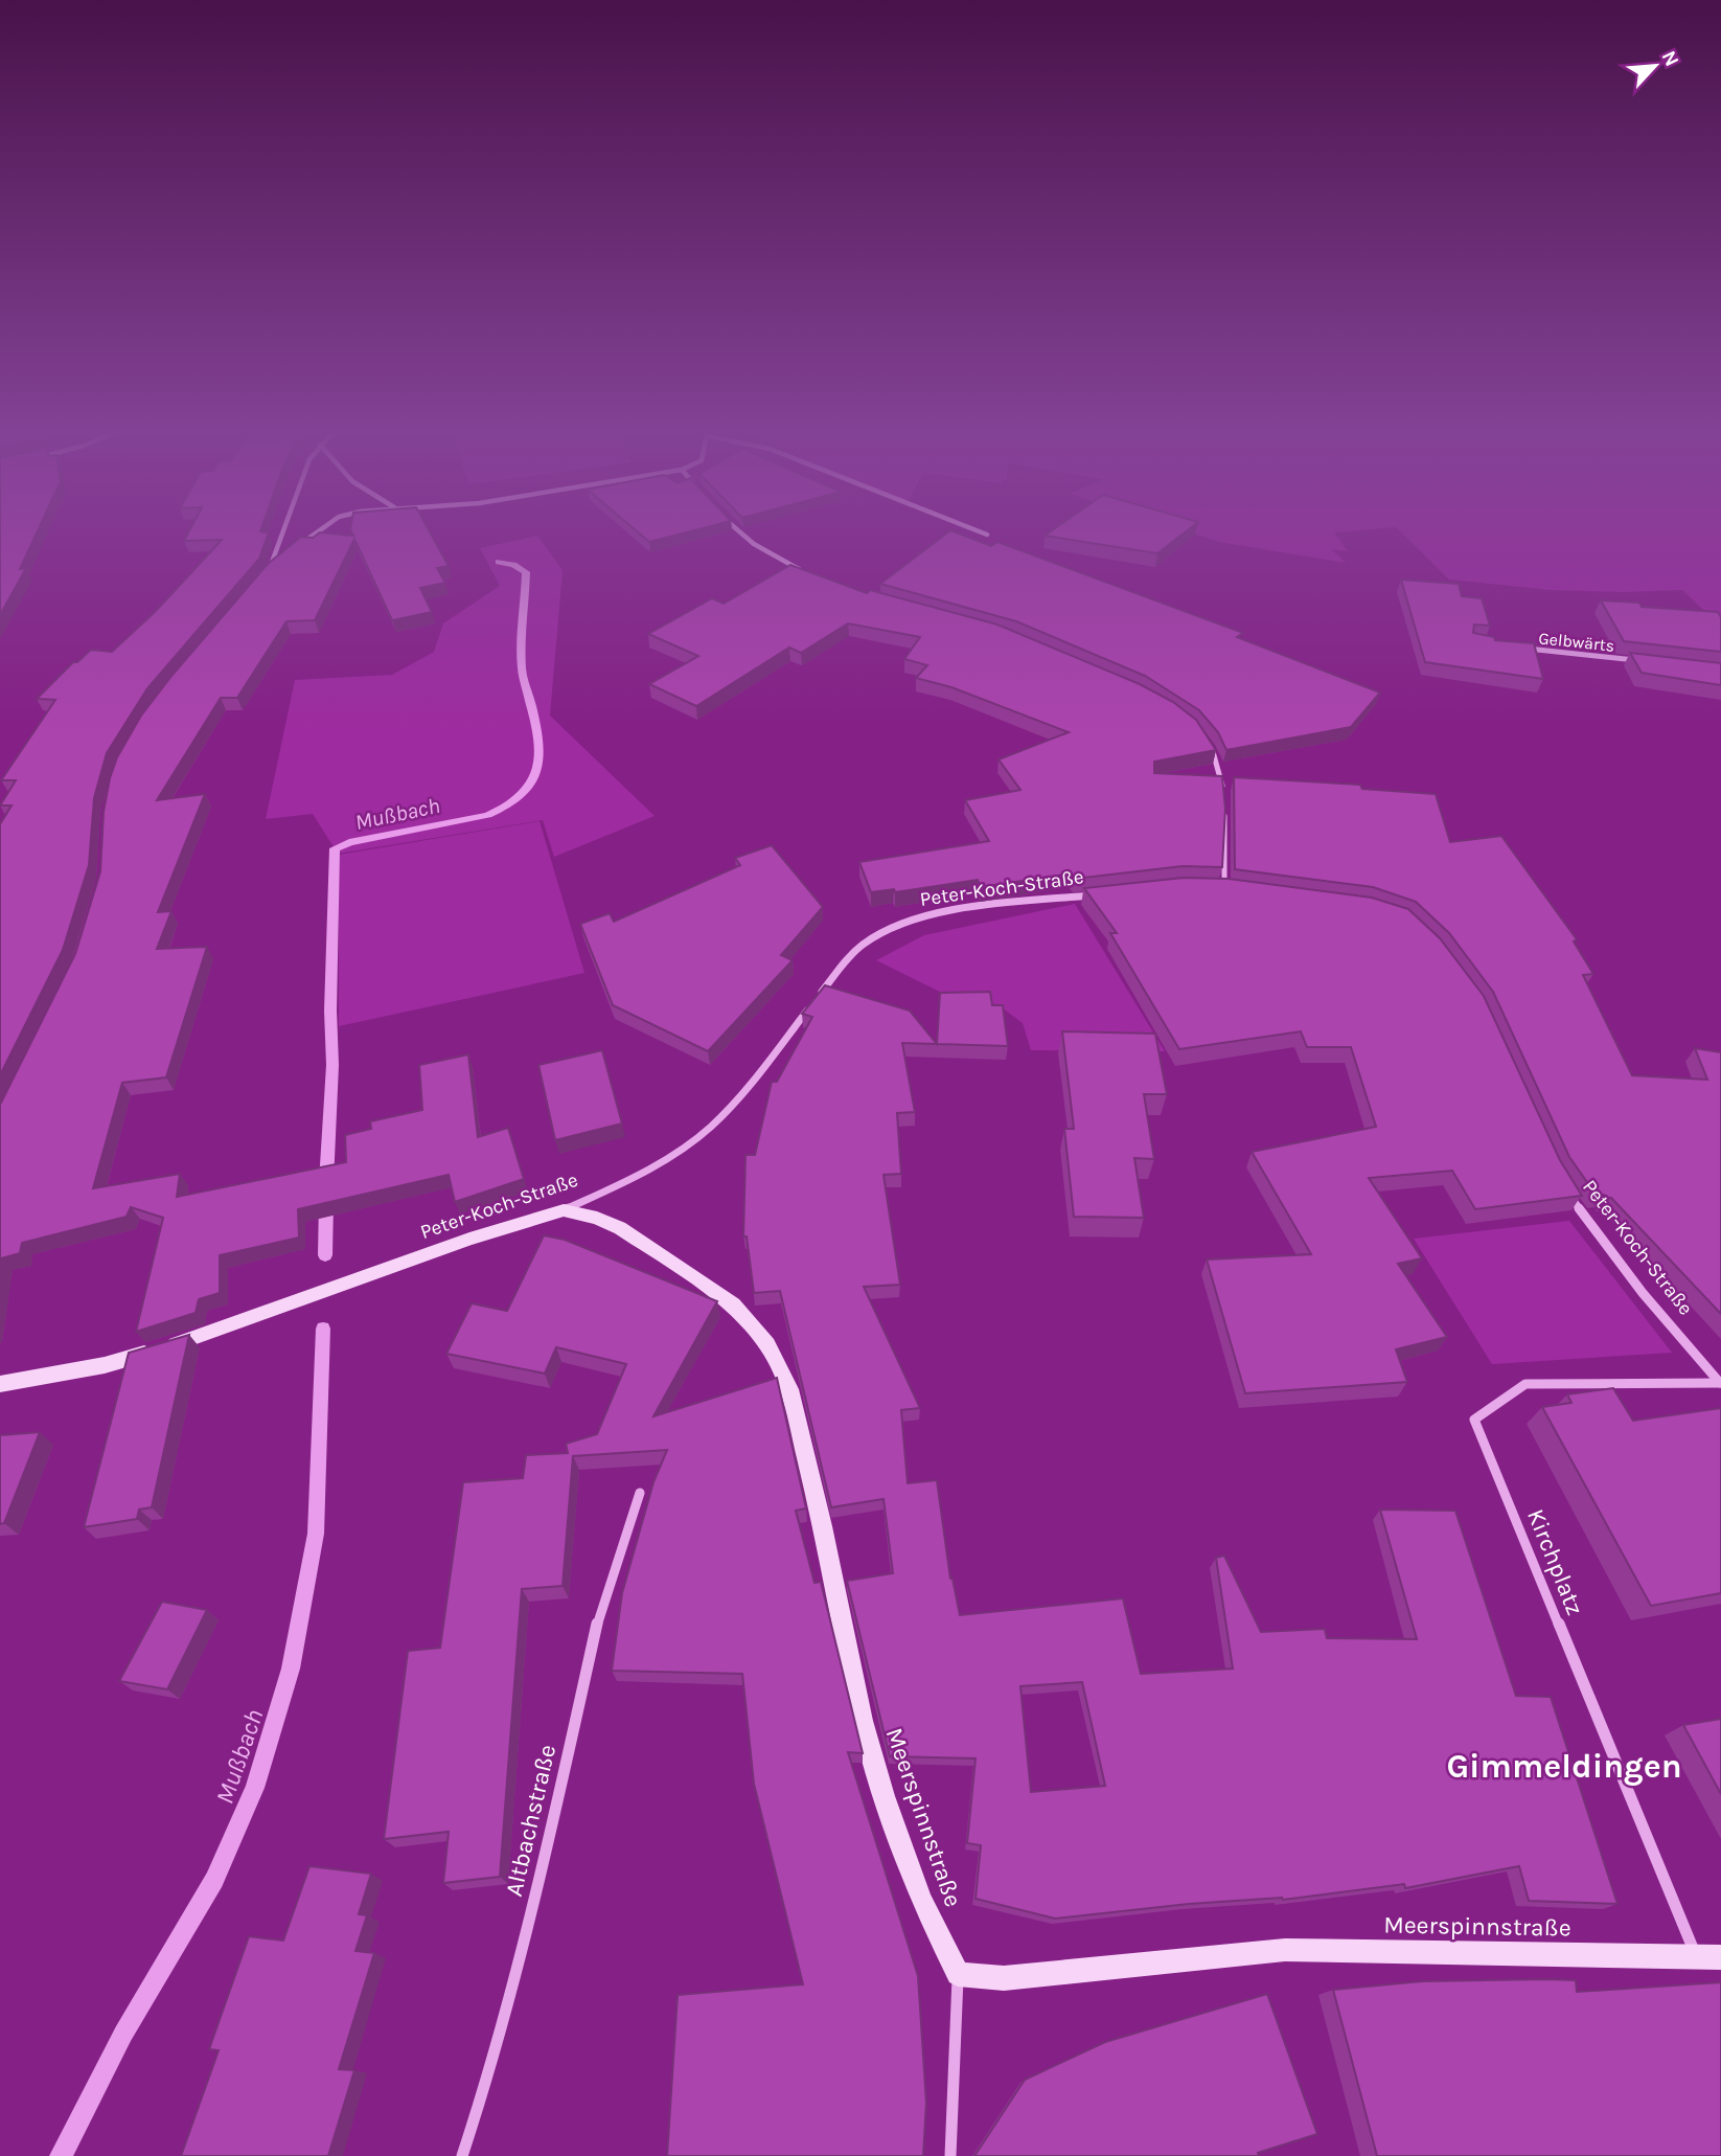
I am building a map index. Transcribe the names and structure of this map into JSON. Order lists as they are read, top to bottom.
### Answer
{
  "streets": {
    "street": [
      "Gelbwärts",
      "Peter-Koch-Straße",
      "Kirchplatz",
      "Meerspinnstraße",
      "Altbachstraße"
    ]
  },
  "crossings": [
    ["Peter-Koch-Straße", "Kirchplatz"],
    ["Peter-Koch-Straße", "Meerspinnstraße"],
    ["Kirchplatz", "Meerspinnstraße"]
  ],
  "districts": ["Gimmeldingen"],
  "water": ["Mußbach"],
  "north": "top right"
}
